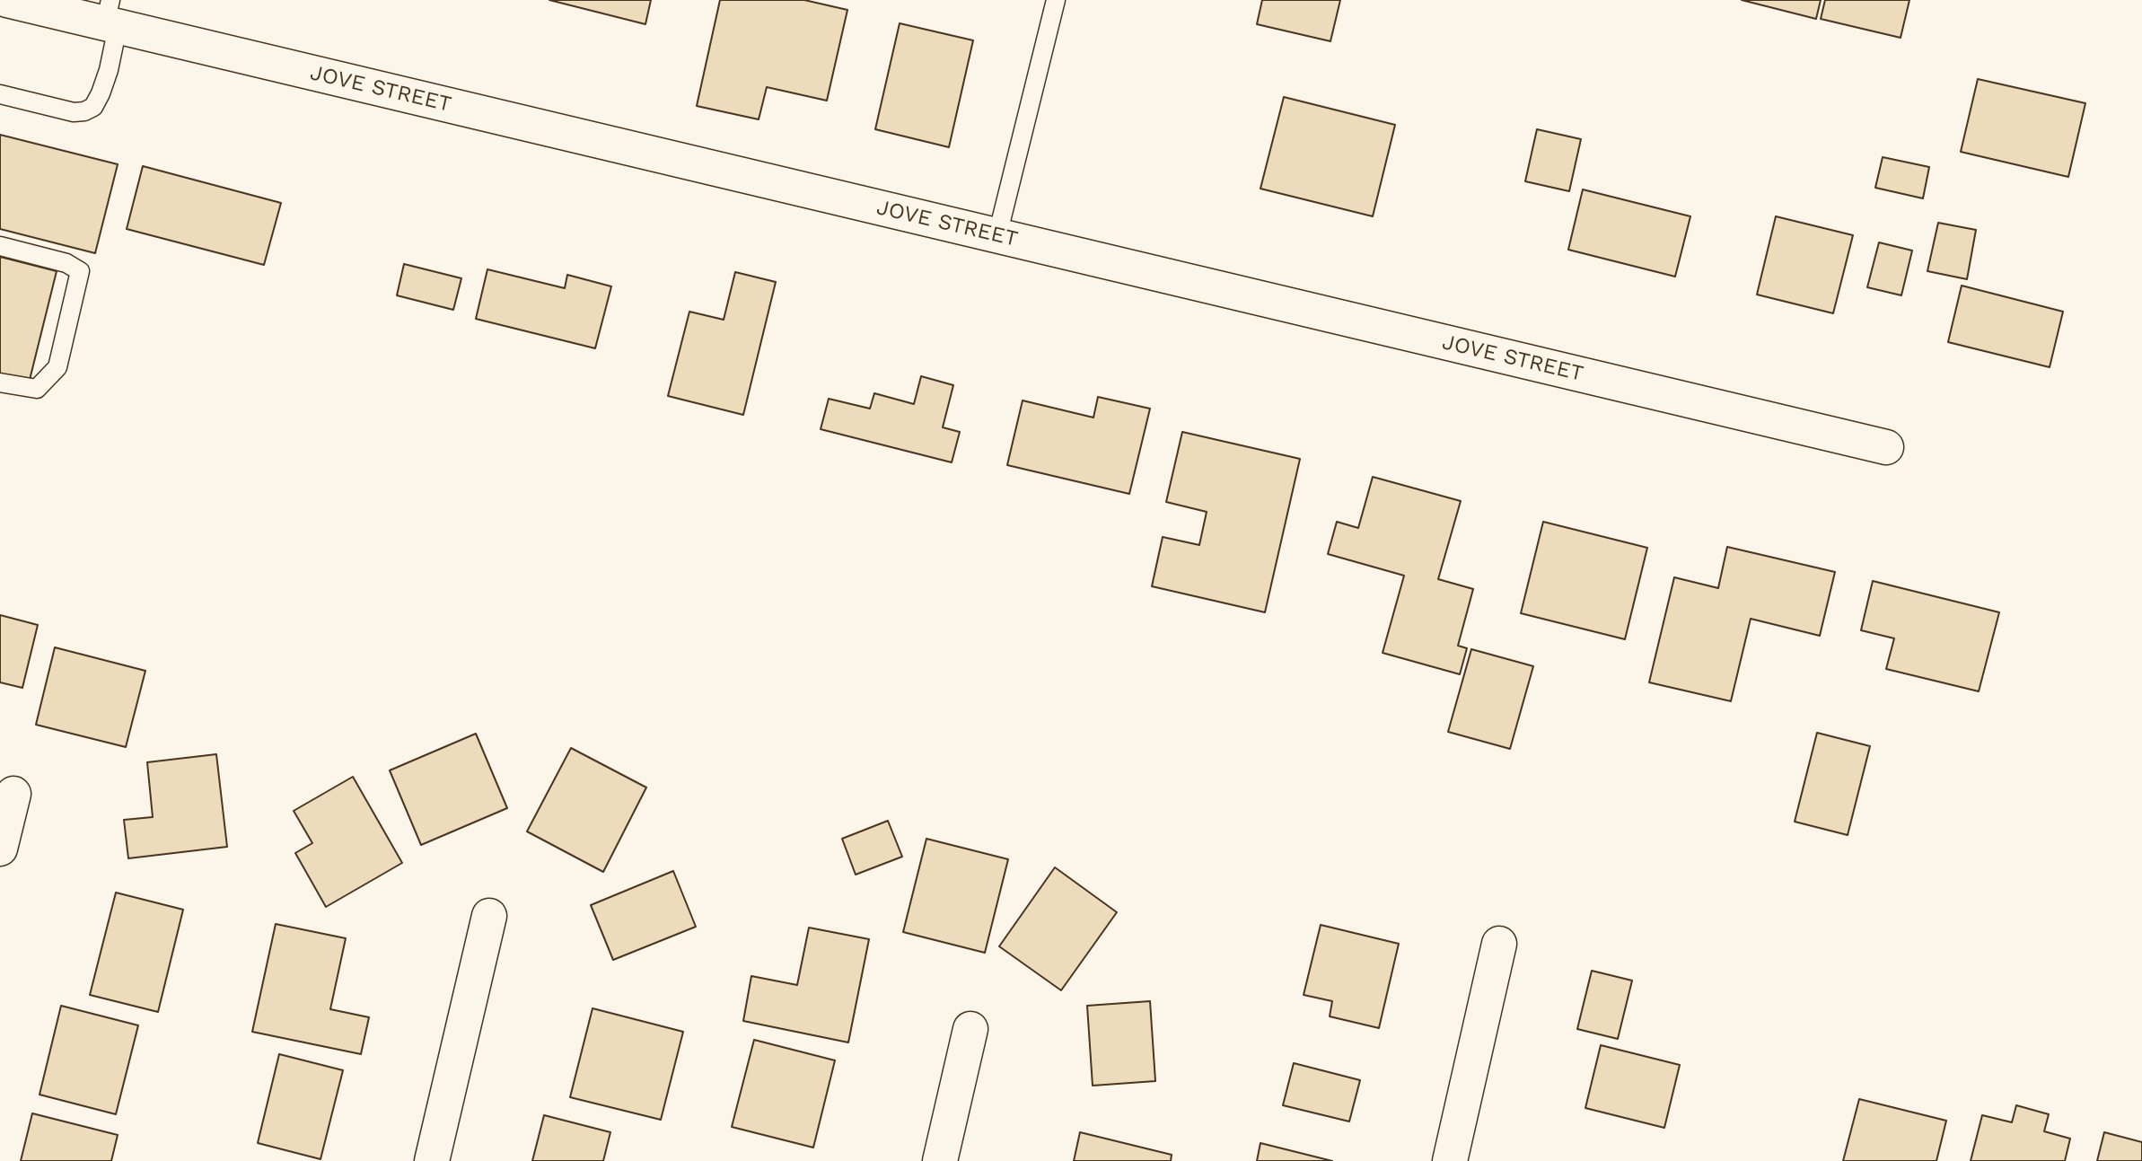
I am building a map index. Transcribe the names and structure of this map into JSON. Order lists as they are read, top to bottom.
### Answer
{
  "streets": {
    "street": ["JOVE STREET"]
  }
}
